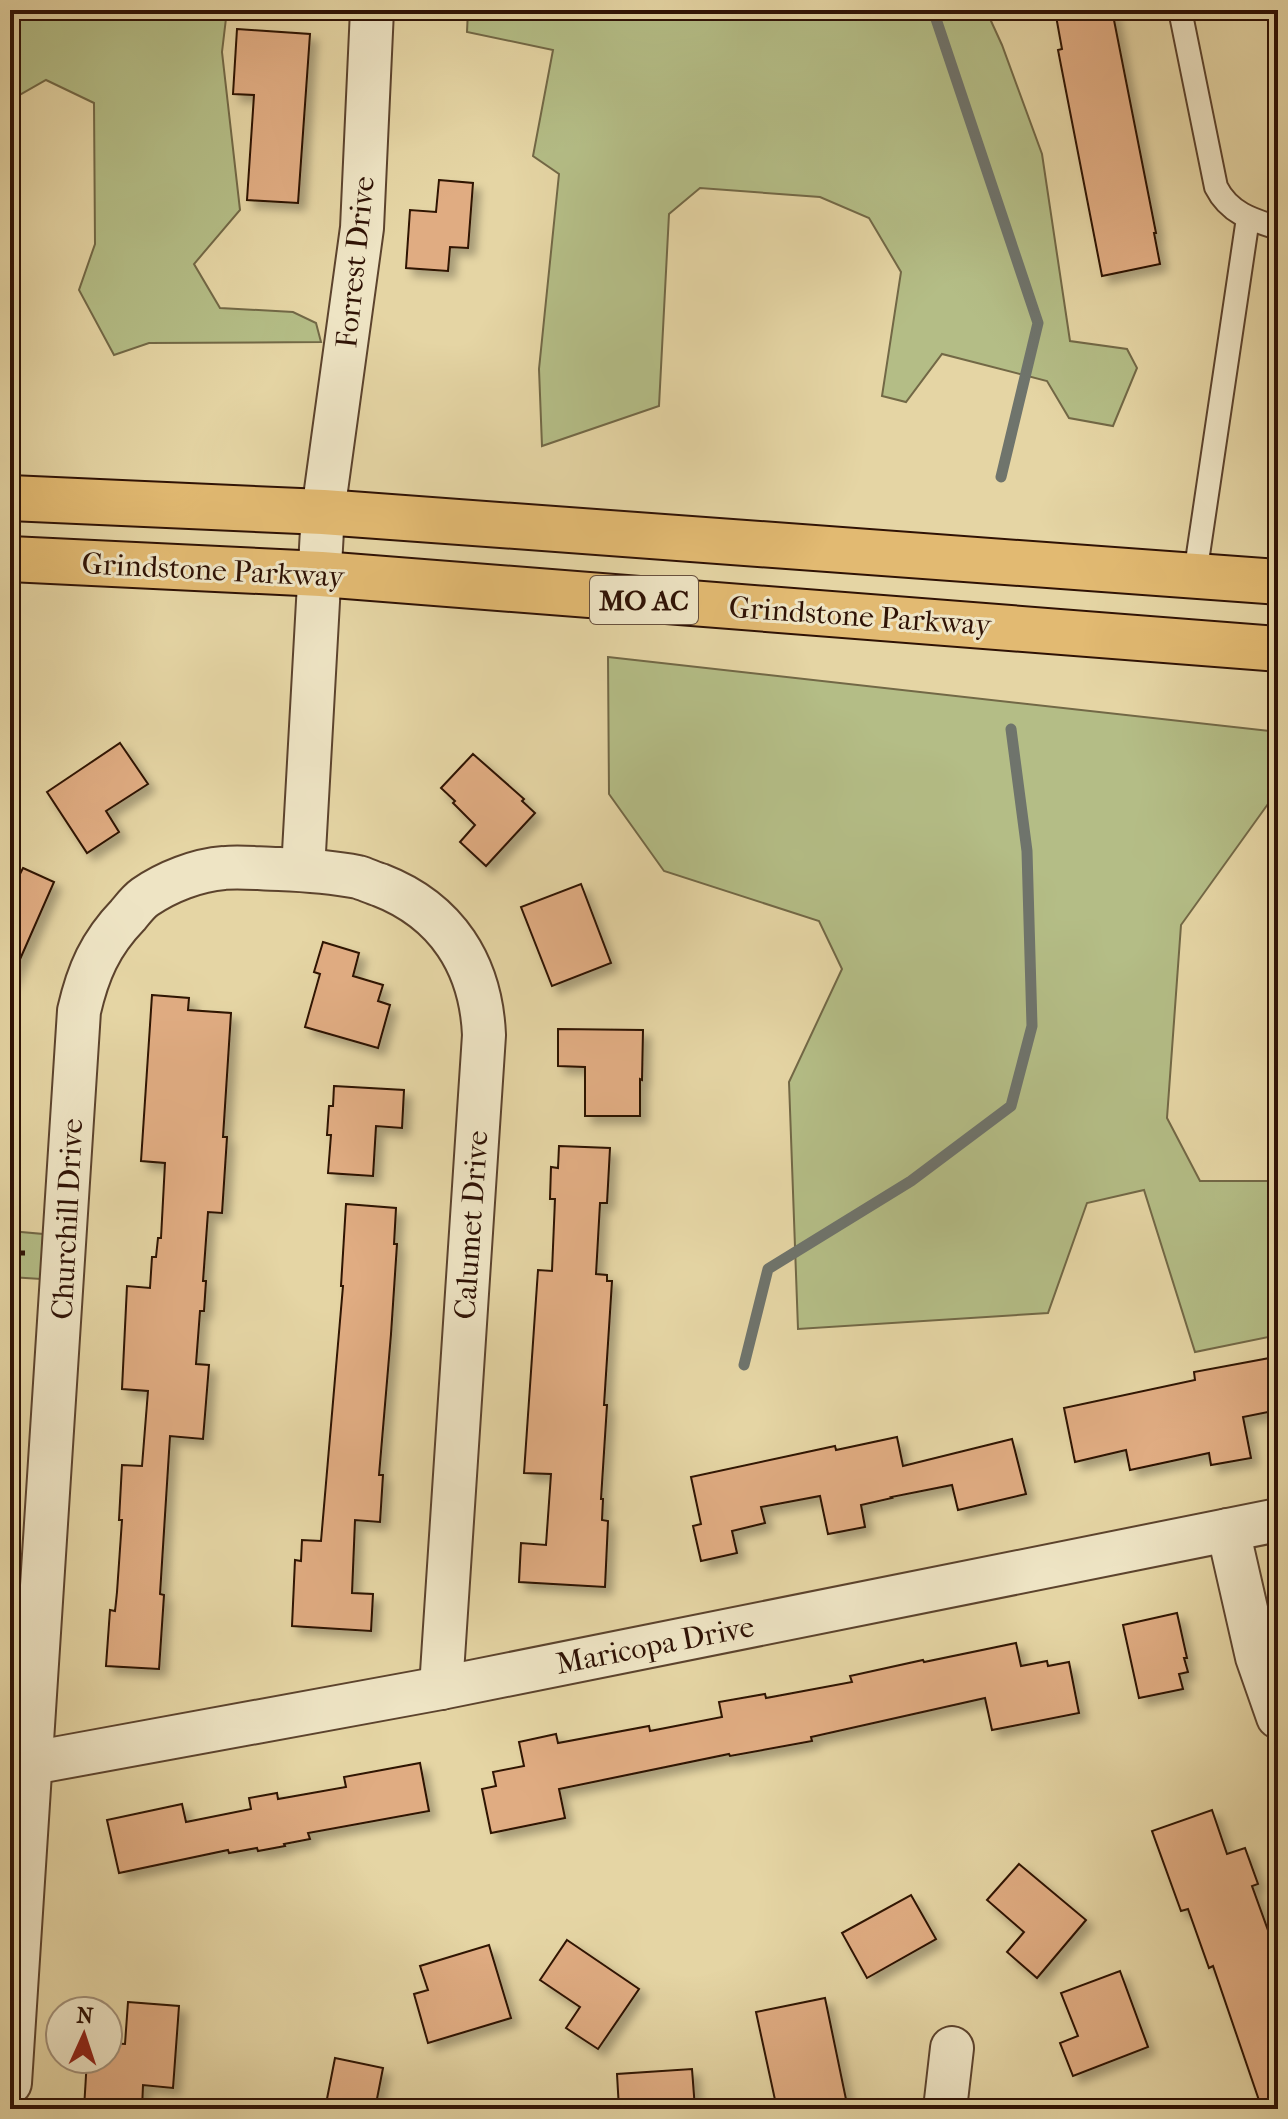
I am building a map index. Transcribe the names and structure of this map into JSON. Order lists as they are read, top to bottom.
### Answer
{
  "streets": {
    "main road": ["Grindstone Parkway", "MO AC"],
    "street": [
      "Forrest Drive",
      "Churchill Drive",
      "Calumet Drive",
      "Maricopa Drive"
    ]
  },
  "crossings": [
    ["Forrest Drive", "Grindstone Parkway"],
    ["Churchill Drive", "Calumet Drive"],
    ["Churchill Drive", "Maricopa Drive"],
    ["Calumet Drive", "Maricopa Drive"]
  ],
  "north": "top"
}
